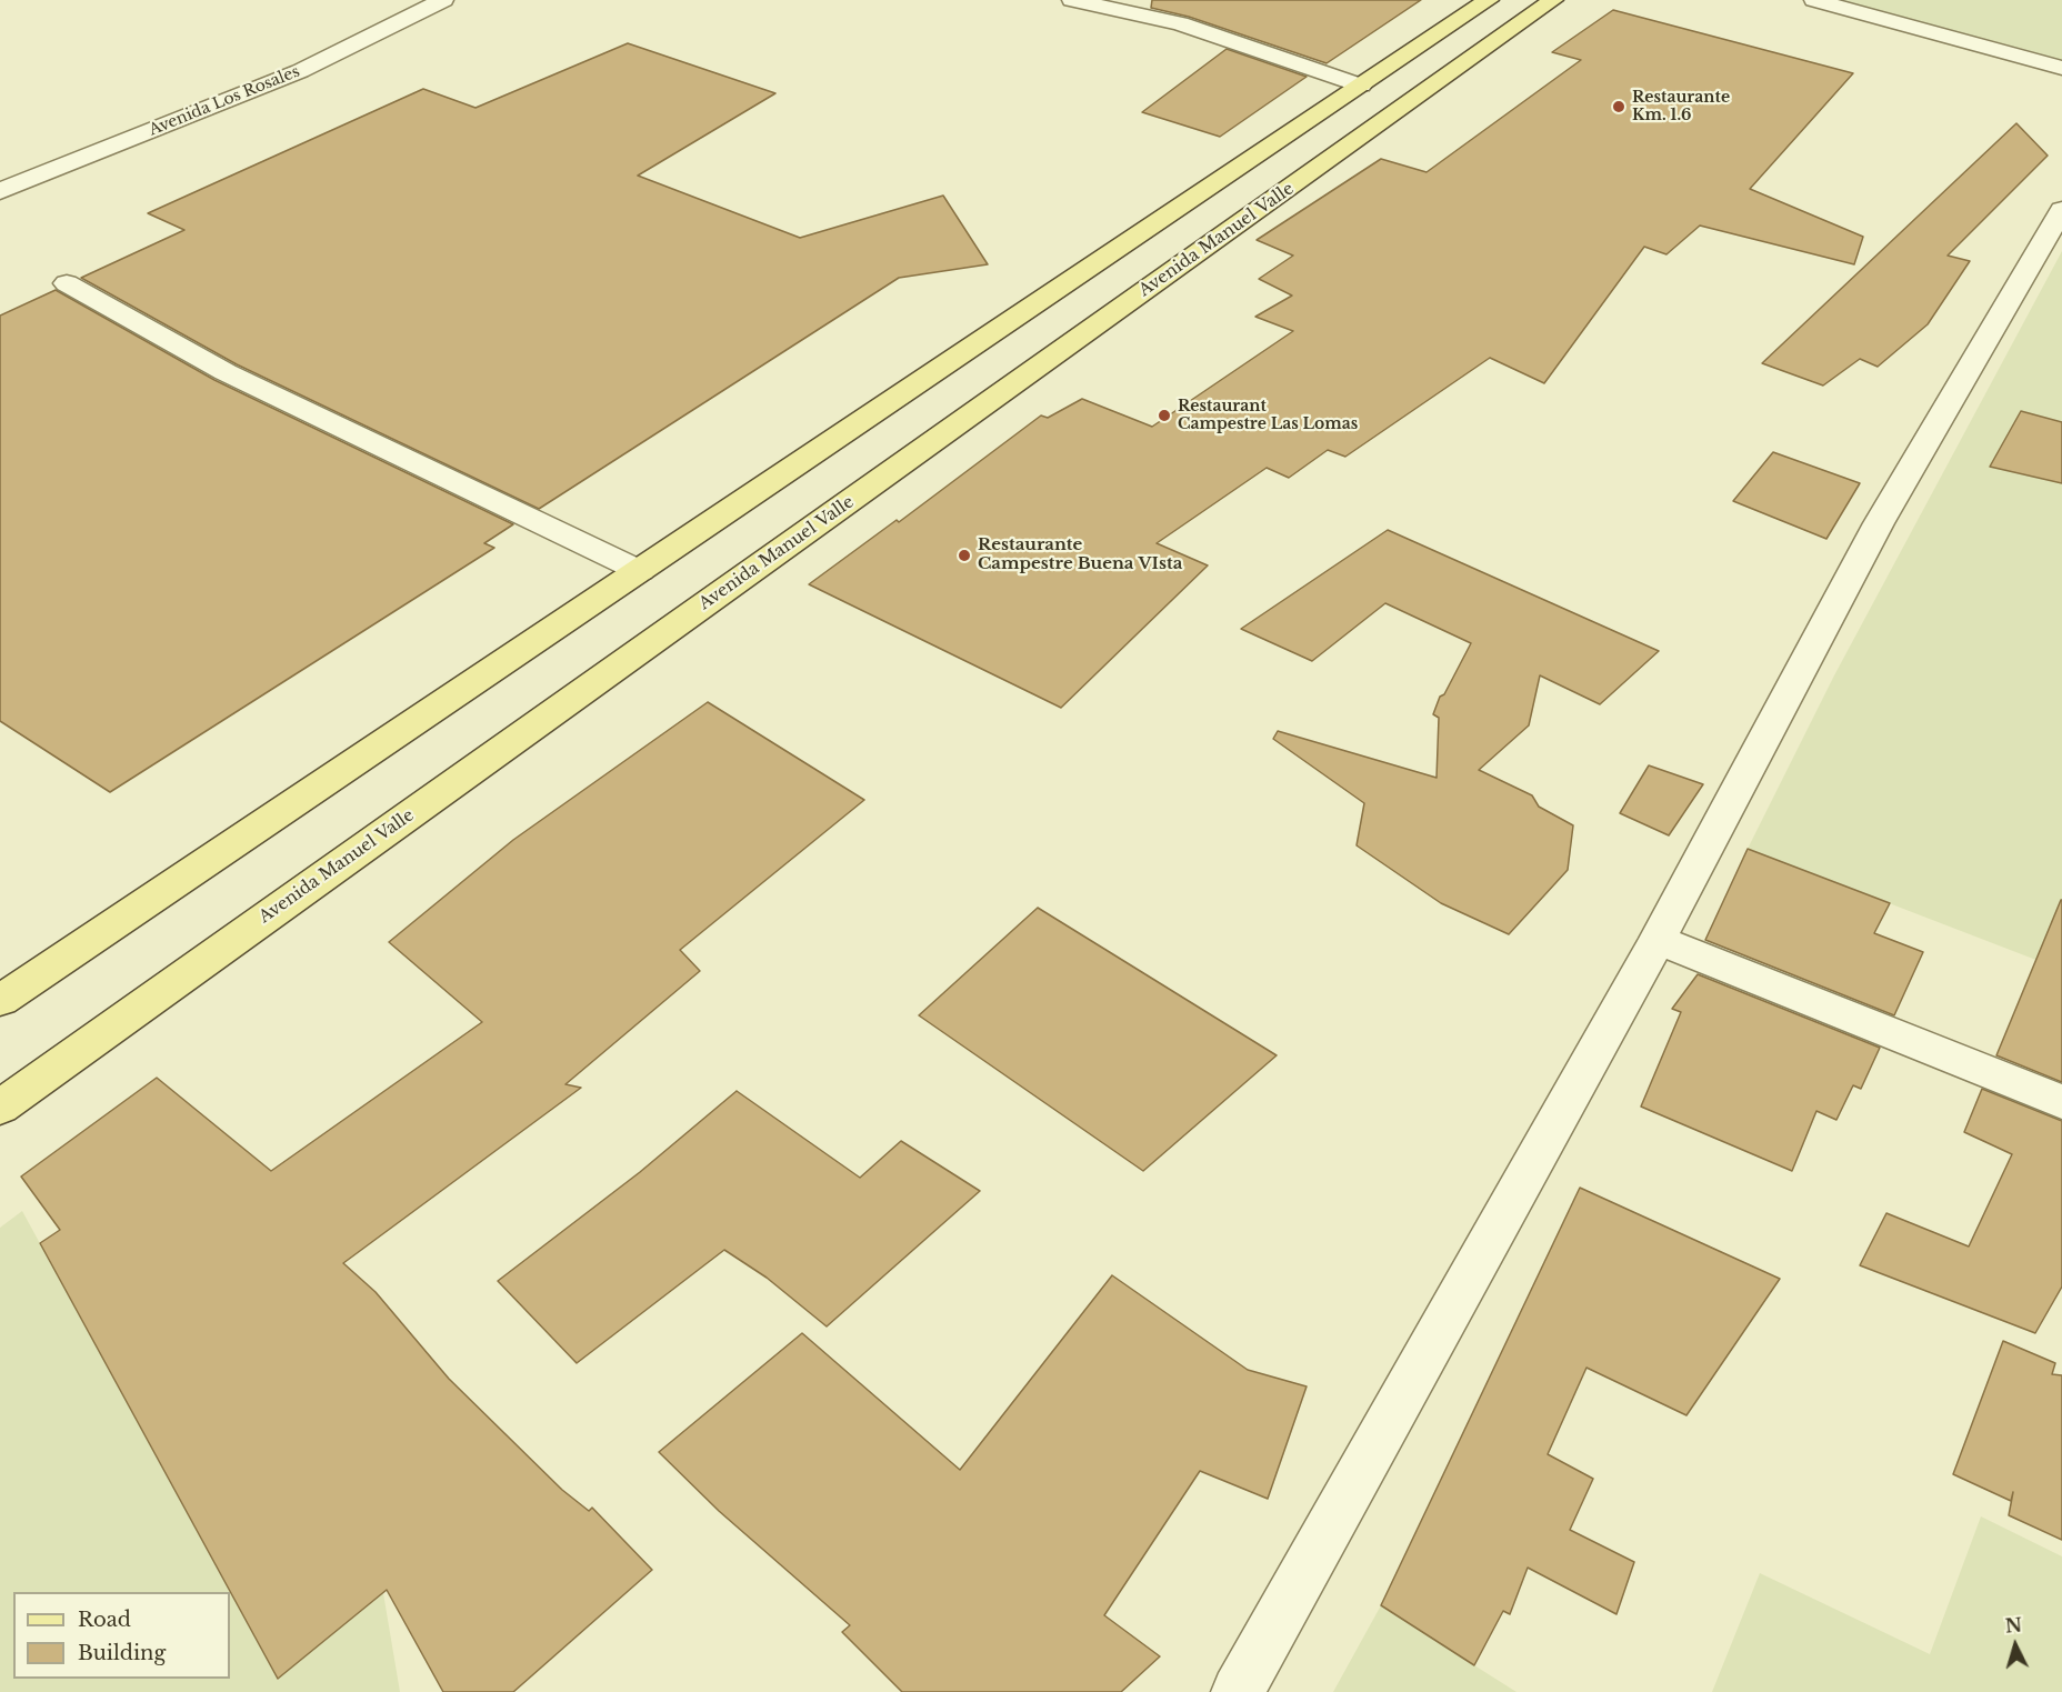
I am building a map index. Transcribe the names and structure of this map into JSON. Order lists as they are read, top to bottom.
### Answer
{
  "streets": {
    "main road": ["Avenida Manuel Valle"],
    "street": ["Avenida Los Rosales"]
  },
  "places": ["Restaurante Km. 1.6", "Restaurant Campestre Las Lomas", "Restaurante Campestre Buena VIsta"],
  "legend": ["Road", "Building"],
  "north": "top"
}
